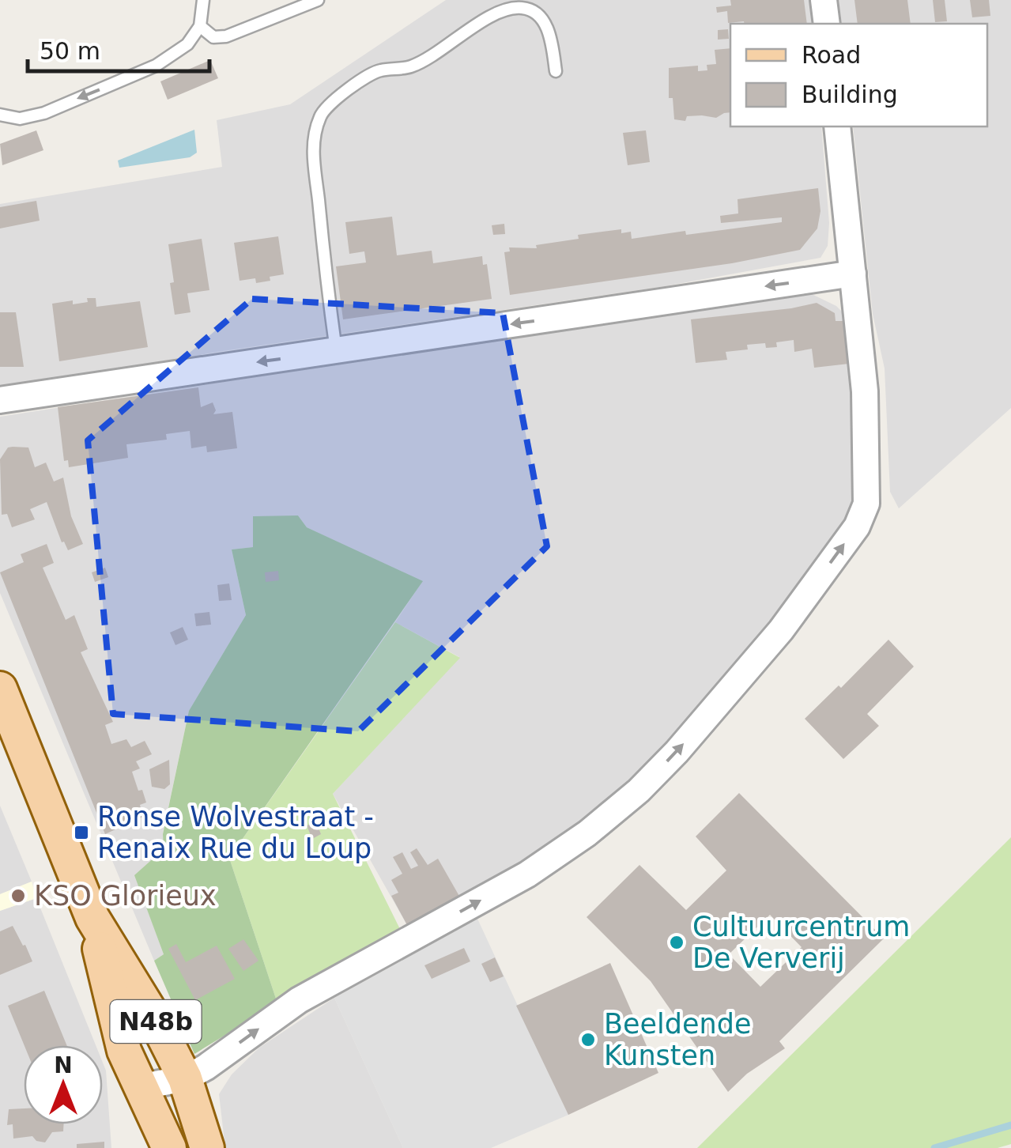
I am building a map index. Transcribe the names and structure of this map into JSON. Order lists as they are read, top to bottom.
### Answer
{
  "streets": {
    "main road": ["N48b"]
  },
  "places": {
    "transit": ["Ronse Wolvestraat - Renaix Rue du Loup"],
    "other": ["KSO Glorieux", "Cultuurcentrum De Ververij", "Beeldende Kunsten"]
  },
  "legend": ["Road", "Building"],
  "scale_bar": "50 m",
  "north": "top"
}
